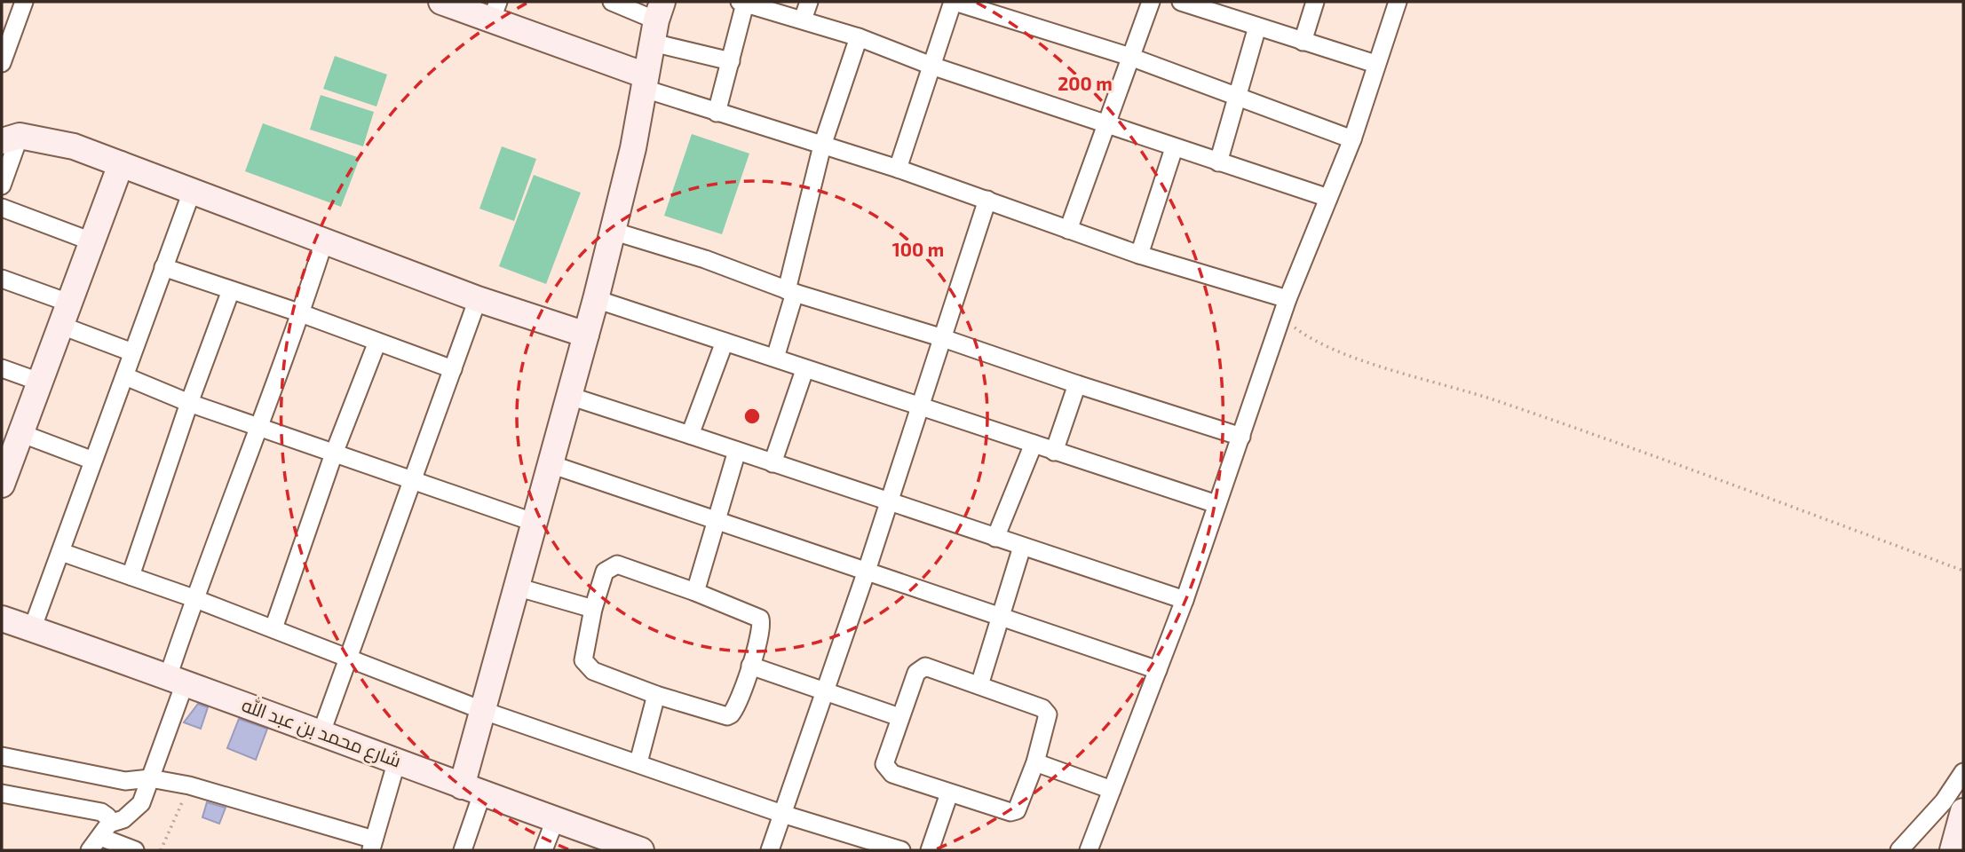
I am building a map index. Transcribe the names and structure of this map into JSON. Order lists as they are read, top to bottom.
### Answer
{
  "streets": {
    "street": ["شارع محمد بن عبد الله"]
  },
  "rings": ["200 m", "100 m"]
}
